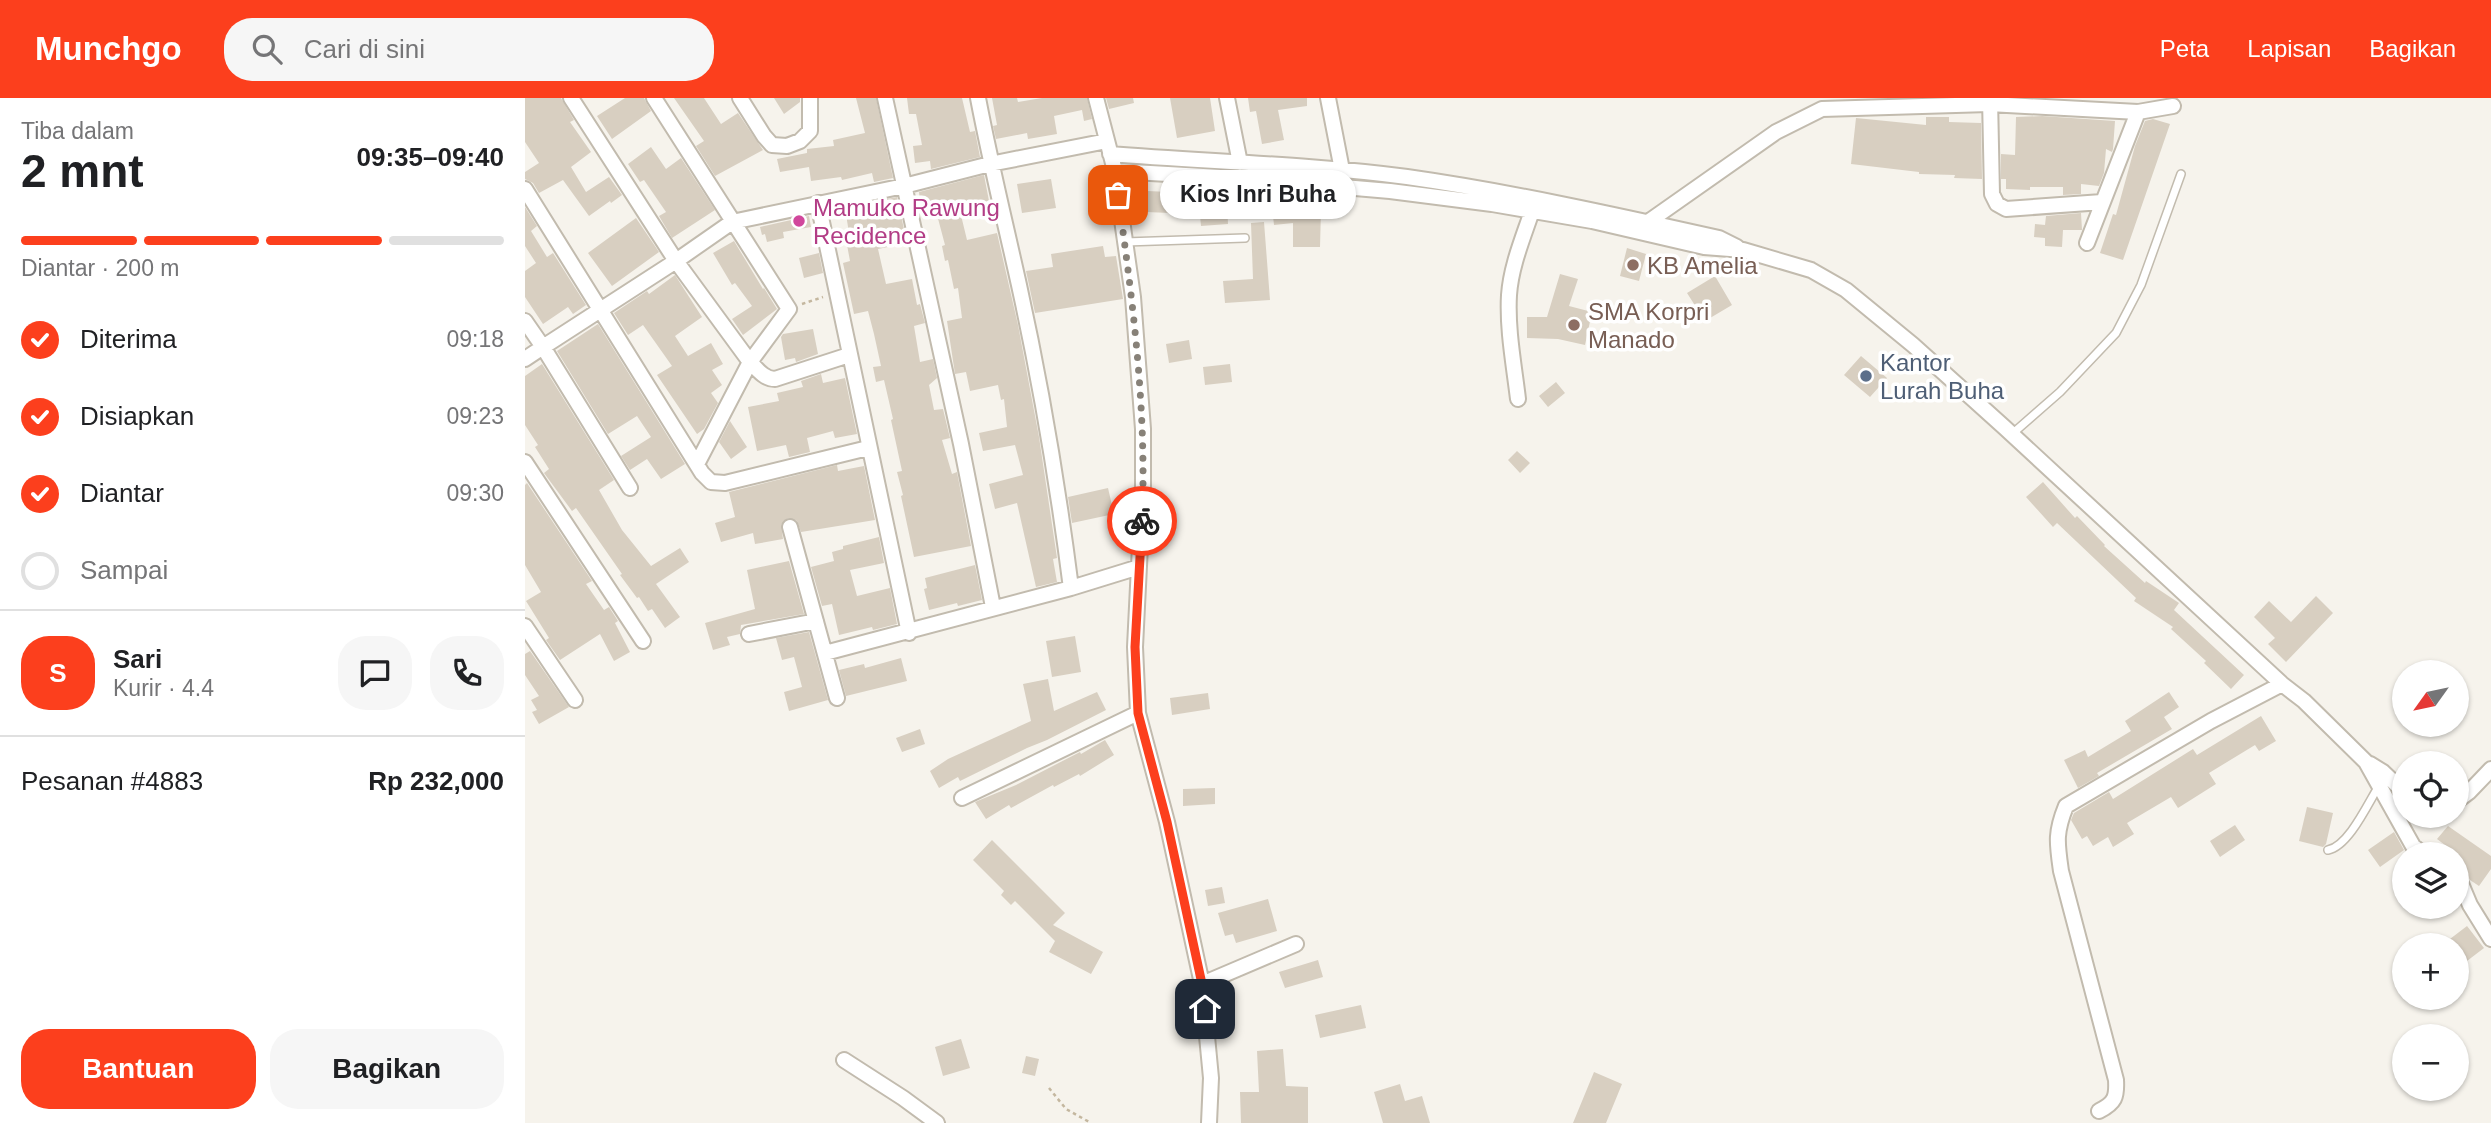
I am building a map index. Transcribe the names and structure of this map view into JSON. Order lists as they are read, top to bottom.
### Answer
{
  "places": [
    "Kios Inri Buha",
    "Mamuko Rawung Recidence",
    "KB Amelia",
    "SMA Korpri Manado",
    "Kantor Lurah Buha"
  ],
  "north": "bottom left",
  "page": {
    "header": "Munchgo",
    "search": "Cari di sini",
    "nav": ["Peta", "Lapisan", "Bagikan"],
    "heading": ["2 mnt", "Tiba dalam", "09:35–09:40"],
    "panel": [
      "Sari",
      "Kurir · 4.4",
      "Pesanan #4883",
      "Rp 232,000"
    ],
    "bubble": "Kios Inri Buha",
    "bar": "Diantar · 200 m",
    "list": [
      ["Diterima", "09:18"],
      ["Disiapkan", "09:23"],
      ["Diantar", "09:30"],
      "Sampai"
    ],
    "round": "S",
    "map_buttons": ["+", "−"],
    "buttons": ["Bantuan", "Bagikan"]
  }
}
